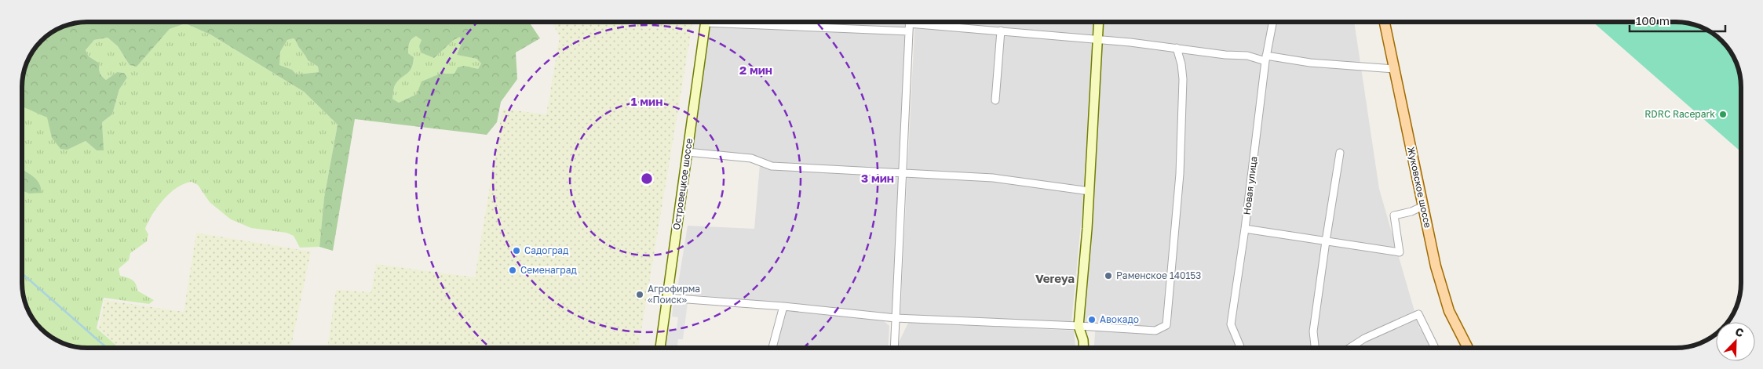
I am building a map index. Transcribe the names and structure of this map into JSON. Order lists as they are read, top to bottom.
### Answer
{
  "streets": {
    "main road": ["Жуковское шоссе"],
    "street": ["Островецкое шоссе", "Новая улица"]
  },
  "districts": ["Vereya"],
  "places": [
    "RDRC Racepark",
    "Садоград",
    "Семенаград",
    "Раменское 140153",
    "Агрофирма «Поиск»",
    "Авокадо"
  ],
  "scale_bar": "100 m",
  "north": "top right",
  "rings": ["2 мин", "1 мин", "3 мин"]
}
